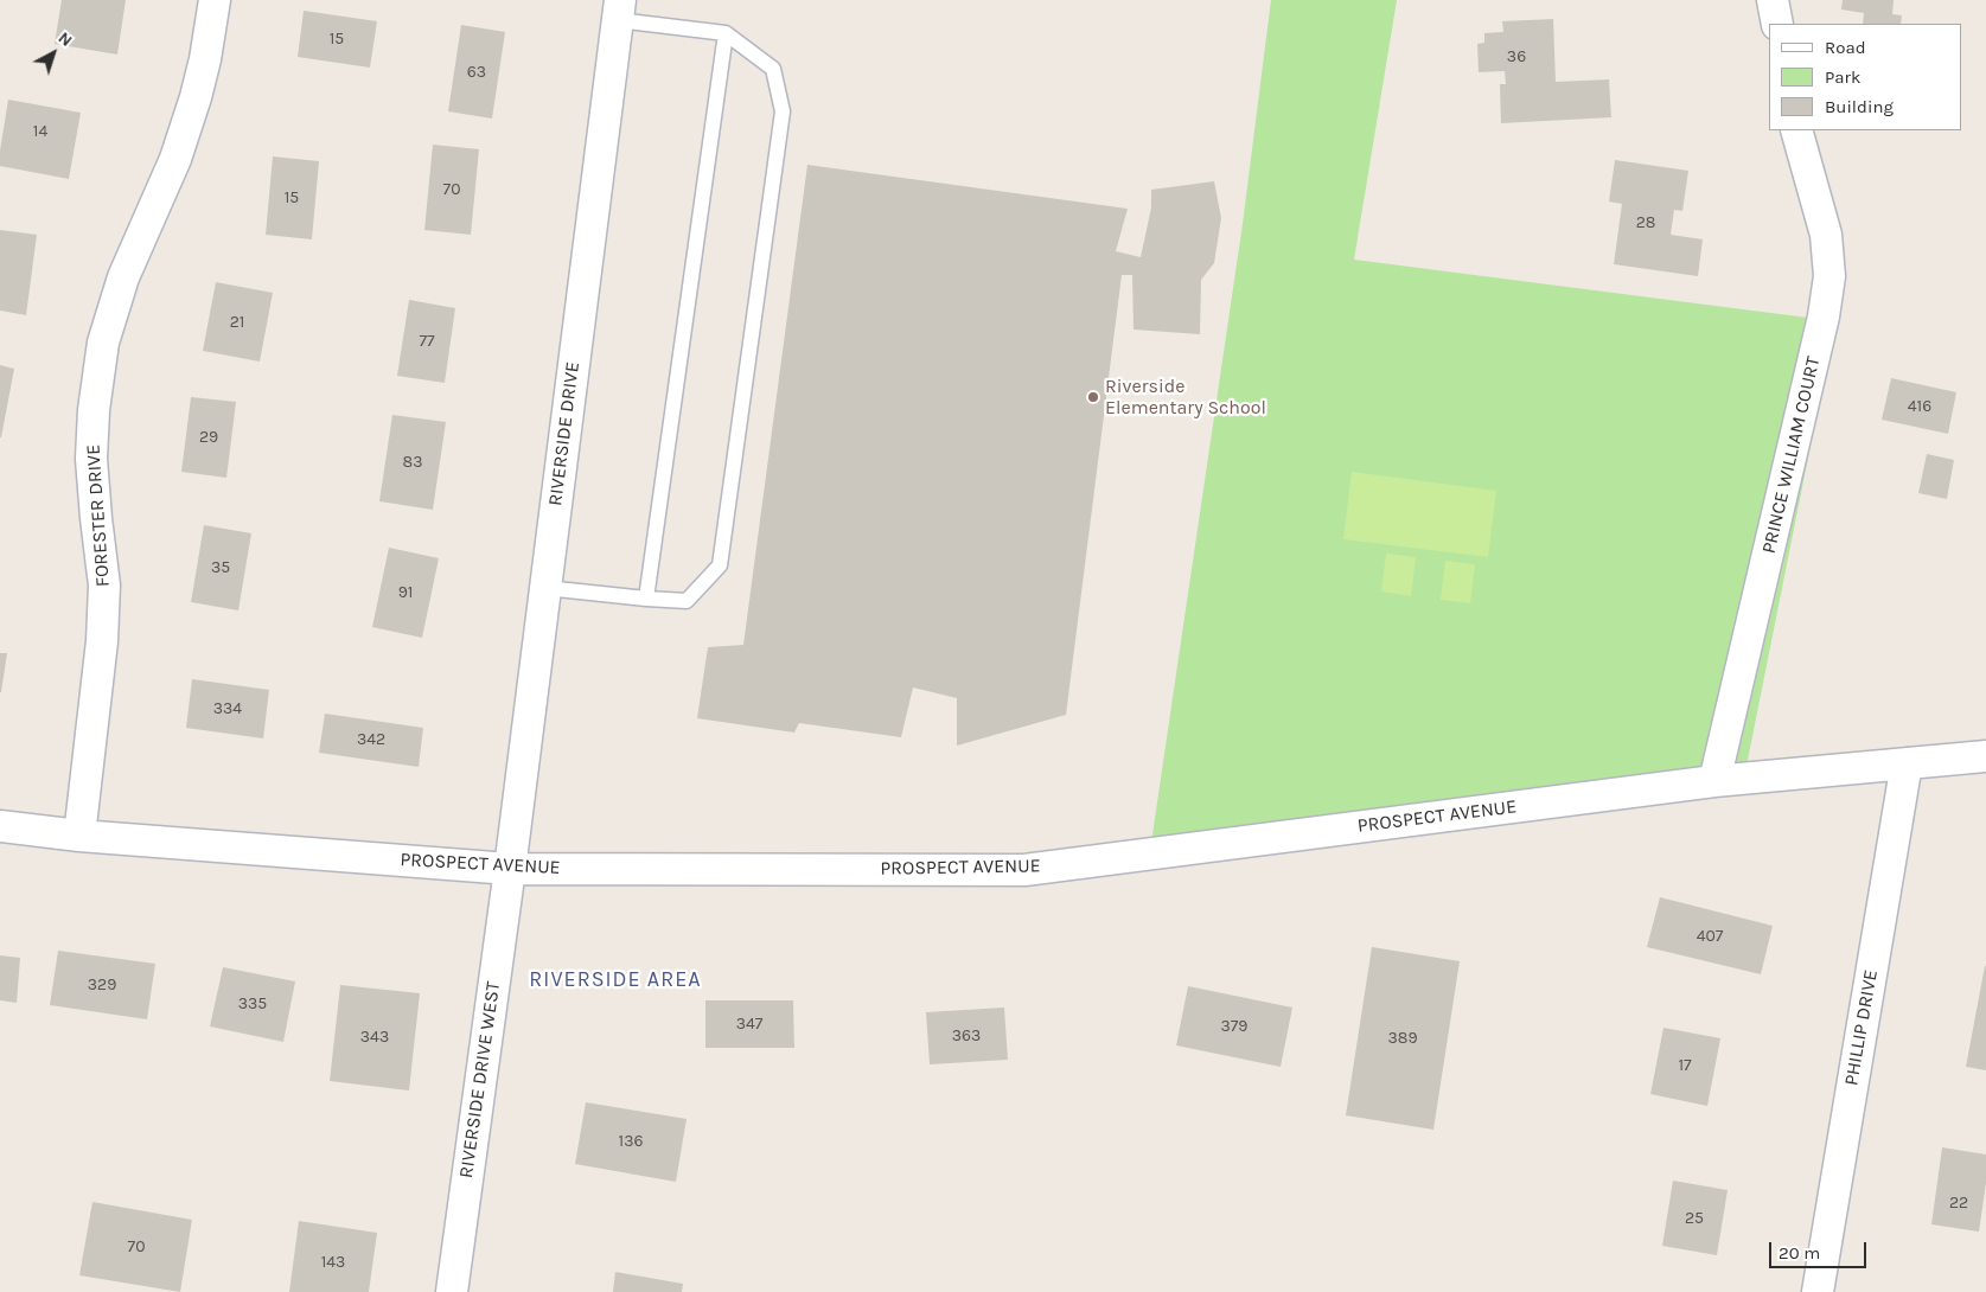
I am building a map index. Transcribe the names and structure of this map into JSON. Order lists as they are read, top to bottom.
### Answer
{
  "streets": {
    "street": [
      "RIVERSIDE DRIVE",
      "PRINCE WILLIAM COURT",
      "FORESTER DRIVE",
      "PROSPECT AVENUE",
      "PHILLIP DRIVE",
      "RIVERSIDE DRIVE WEST"
    ]
  },
  "crossings": [
    ["RIVERSIDE DRIVE", "PROSPECT AVENUE"],
    ["RIVERSIDE DRIVE", "RIVERSIDE DRIVE WEST"],
    ["PRINCE WILLIAM COURT", "PROSPECT AVENUE"],
    ["FORESTER DRIVE", "PROSPECT AVENUE"],
    ["PROSPECT AVENUE", "PHILLIP DRIVE"],
    ["PROSPECT AVENUE", "RIVERSIDE DRIVE WEST"]
  ],
  "districts": ["RIVERSIDE AREA"],
  "places": ["Riverside Elementary School"],
  "house_numbers": [
    "15",
    "36",
    "63",
    "14",
    "70",
    "15",
    "28",
    "21",
    "77",
    "416",
    "29",
    "83",
    "35",
    "91",
    "334",
    "342",
    "407",
    "329",
    "335",
    "347",
    "379",
    "363",
    "343",
    "389",
    "17",
    "136",
    "22",
    "25",
    "70",
    "143"
  ],
  "legend": ["Road", "Park", "Building"],
  "scale_bar": "20 m",
  "north": "top right"
}
